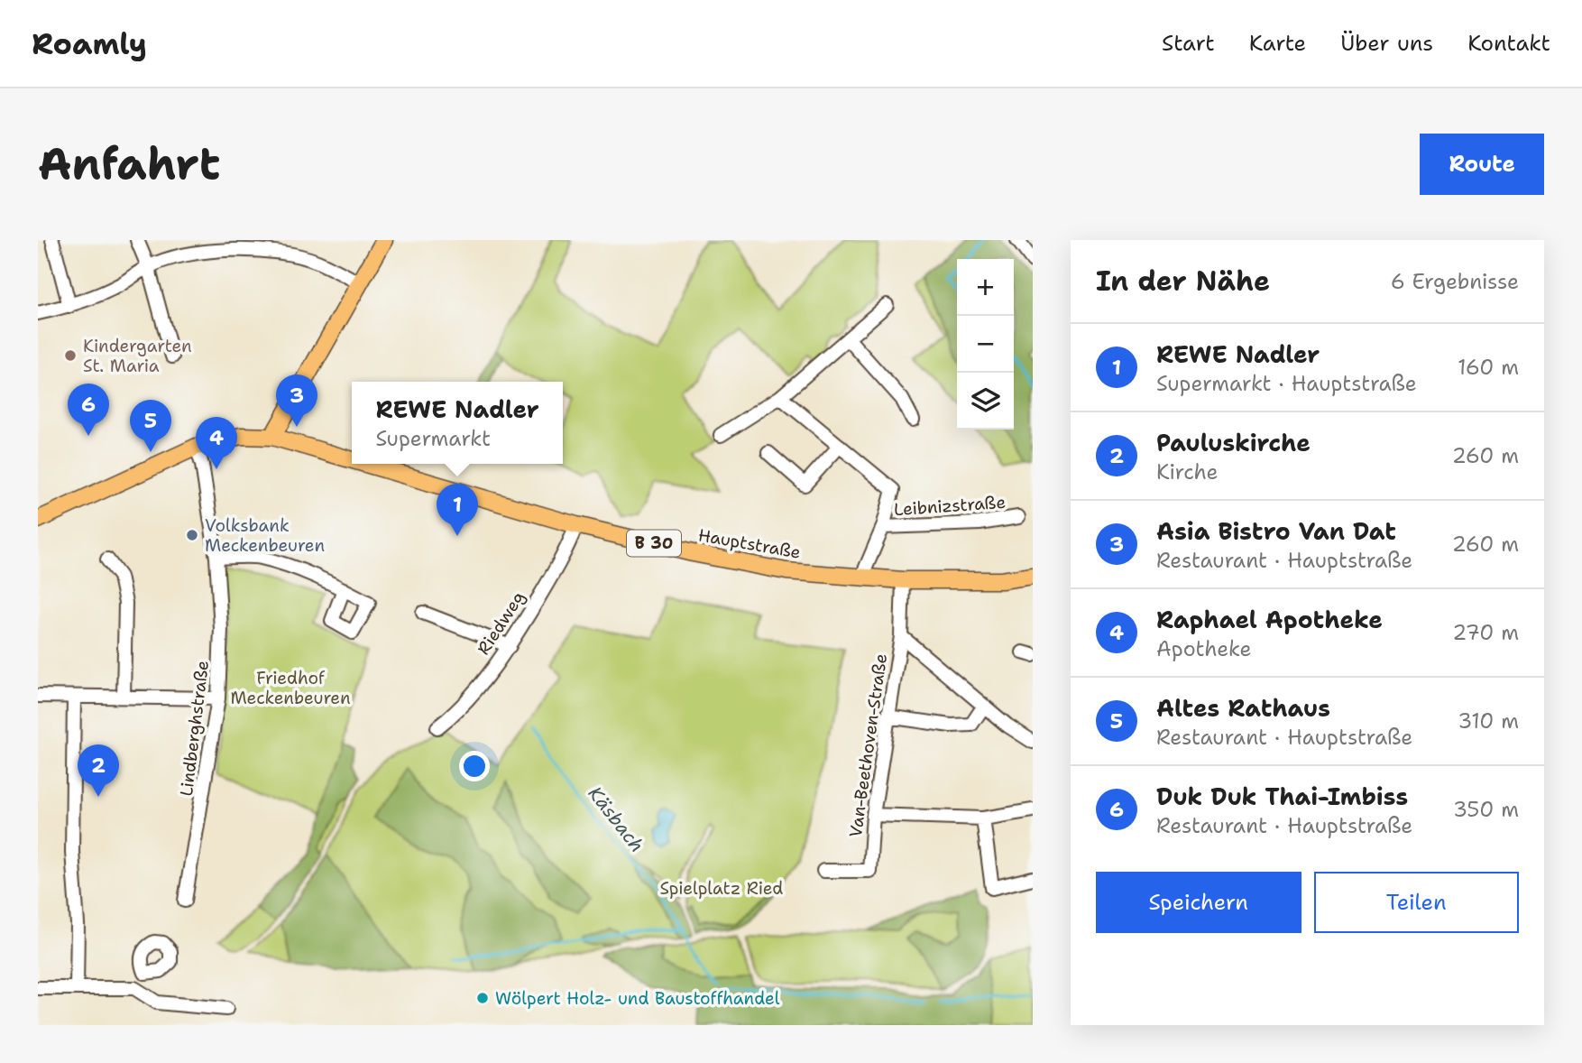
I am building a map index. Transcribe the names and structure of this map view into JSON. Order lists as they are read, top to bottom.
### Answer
{
  "streets": {
    "main road": ["B 30", "Hauptstraße"],
    "street": [
      "Leibnizstraße",
      "Riedweg",
      "Lindberghstraße",
      "Van-Beethoven-Straße"
    ]
  },
  "crossings": [
    ["Hauptstraße", "Riedweg"],
    ["Hauptstraße", "Lindberghstraße"],
    ["Hauptstraße", "Van-Beethoven-Straße"]
  ],
  "water": ["Käsbach"],
  "parks": ["Friedhof Meckenbeuren", "Spielplatz Ried"],
  "places": ["Kindergarten St. Maria", "Volksbank Meckenbeuren", "Wölpert Holz- und Baustoffhandel"],
  "page": {
    "header": "Roamly",
    "nav": [
      "Start",
      "Karte",
      "Über uns",
      "Kontakt"
    ],
    "buttons": [
      "Route",
      ["Speichern", "Teilen"]
    ],
    "title": "Anfahrt",
    "heading": ["In der Nähe", "6 Ergebnisse"],
    "map_buttons": ["+", "−"],
    "list": [
      {
        "mark": "1",
        "name": "REWE Nadler",
        "note": "Supermarkt · Hauptstraße",
        "value": "160 m"
      },
      {
        "mark": "2",
        "name": "Pauluskirche",
        "note": "Kirche",
        "value": "260 m"
      },
      {
        "mark": "3",
        "name": "Asia Bistro Van Dat",
        "note": "Restaurant · Hauptstraße",
        "value": "260 m"
      },
      {
        "mark": "4",
        "name": "Raphael Apotheke",
        "note": "Apotheke",
        "value": "270 m"
      },
      {
        "mark": "5",
        "name": "Altes Rathaus",
        "note": "Restaurant · Hauptstraße",
        "value": "310 m"
      },
      {
        "mark": "6",
        "name": "Duk Duk Thai-Imbiss",
        "note": "Restaurant · Hauptstraße",
        "value": "350 m"
      }
    ],
    "pins": [
      "3",
      "6",
      "5",
      "4",
      "1",
      "2"
    ],
    "popup": ["REWE Nadler", "Supermarkt"]
  }
}
